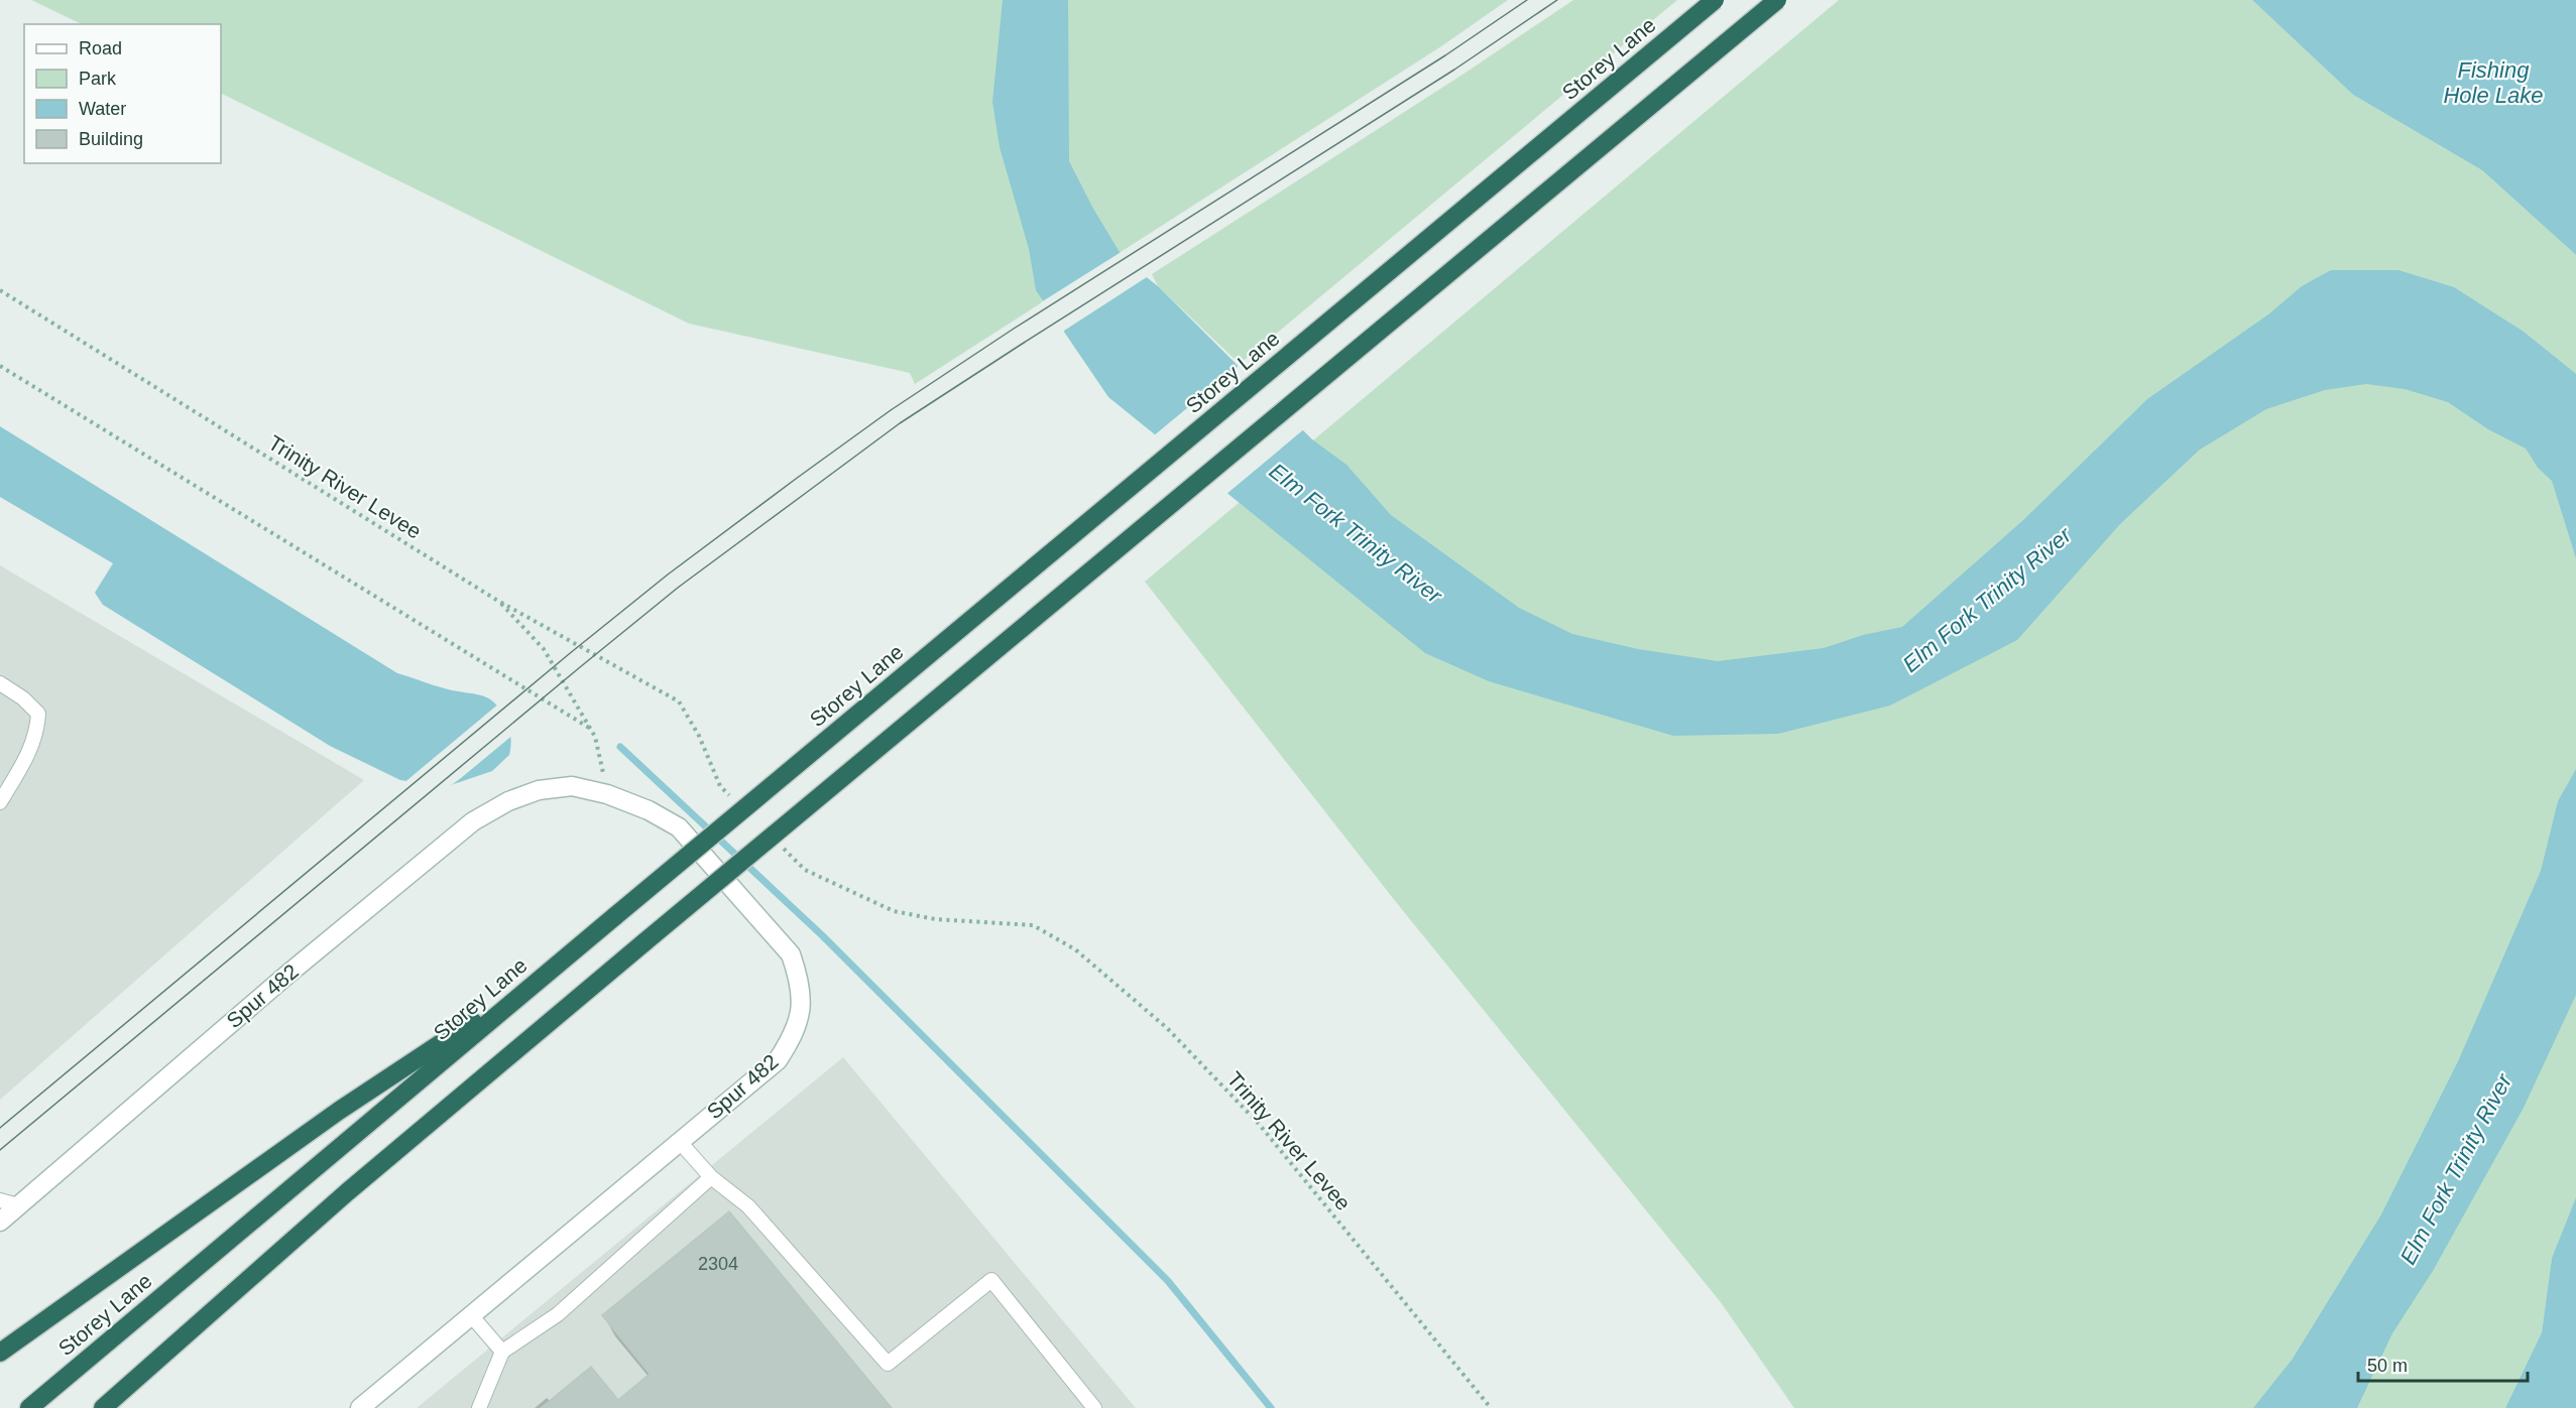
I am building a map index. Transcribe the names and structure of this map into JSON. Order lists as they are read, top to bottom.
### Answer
{
  "streets": {
    "highway": ["Storey Lane"],
    "main road": ["Spur 482"],
    "path": ["Trinity River Levee"]
  },
  "water": ["Fishing Hole Lake", "Elm Fork Trinity River"],
  "house_numbers": ["2304"],
  "legend": [
    "Road",
    "Park",
    "Water",
    "Building"
  ],
  "scale_bar": "50 m"
}
